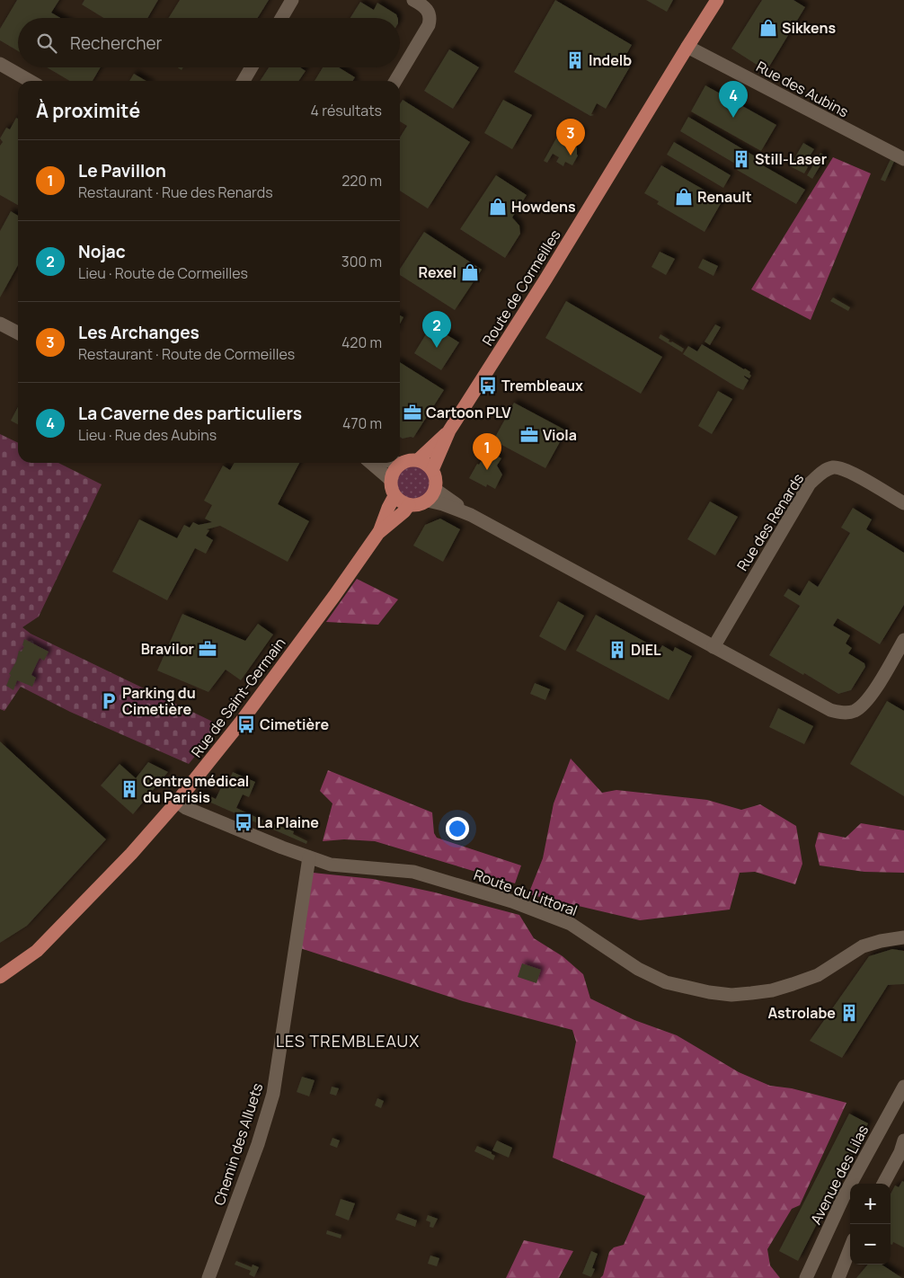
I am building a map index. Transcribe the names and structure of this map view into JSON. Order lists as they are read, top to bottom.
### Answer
{
  "streets": {
    "main road": ["Route de Cormeilles", "Rue de Saint-Germain"],
    "street": [
      "Rue des Aubins",
      "Rue des Renards",
      "Route du Littoral",
      "Chemin des Alluets",
      "Avenue des Lilas"
    ]
  },
  "crossings": [
    ["Rue des Aubins", "Route de Cormeilles"],
    ["Route de Cormeilles", "Rue de Saint-Germain"],
    ["Rue de Saint-Germain", "Route du Littoral"],
    ["Route du Littoral", "Chemin des Alluets"]
  ],
  "districts": ["LES TREMBLEAUX"],
  "places": {
    "shop": [
      "Sikkens",
      "Renault",
      "Howdens",
      "Rexel"
    ],
    "building": [
      "Indelb",
      "Still-Laser",
      "DIEL",
      "Centre médical du Parisis",
      "Astrolabe"
    ],
    "bus stop": ["Trembleaux", "Cimetière", "La Plaine"],
    "office": ["Cartoon PLV", "Viola", "Bravilor"],
    "parking": ["Parking du Cimetière"]
  },
  "page": {
    "search": "Rechercher",
    "pins": [
      "4",
      "3",
      "2",
      "1"
    ],
    "heading": ["À proximité", "4 résultats"],
    "list": [
      {
        "mark": "1",
        "name": "Le Pavillon",
        "note": "Restaurant · Rue des Renards",
        "value": "220 m"
      },
      {
        "mark": "2",
        "name": "Nojac",
        "note": "Lieu · Route de Cormeilles",
        "value": "300 m"
      },
      {
        "mark": "3",
        "name": "Les Archanges",
        "note": "Restaurant · Route de Cormeilles",
        "value": "420 m"
      },
      {
        "mark": "4",
        "name": "La Caverne des particuliers",
        "note": "Lieu · Rue des Aubins",
        "value": "470 m"
      }
    ],
    "map_buttons": ["+", "−"]
  }
}
